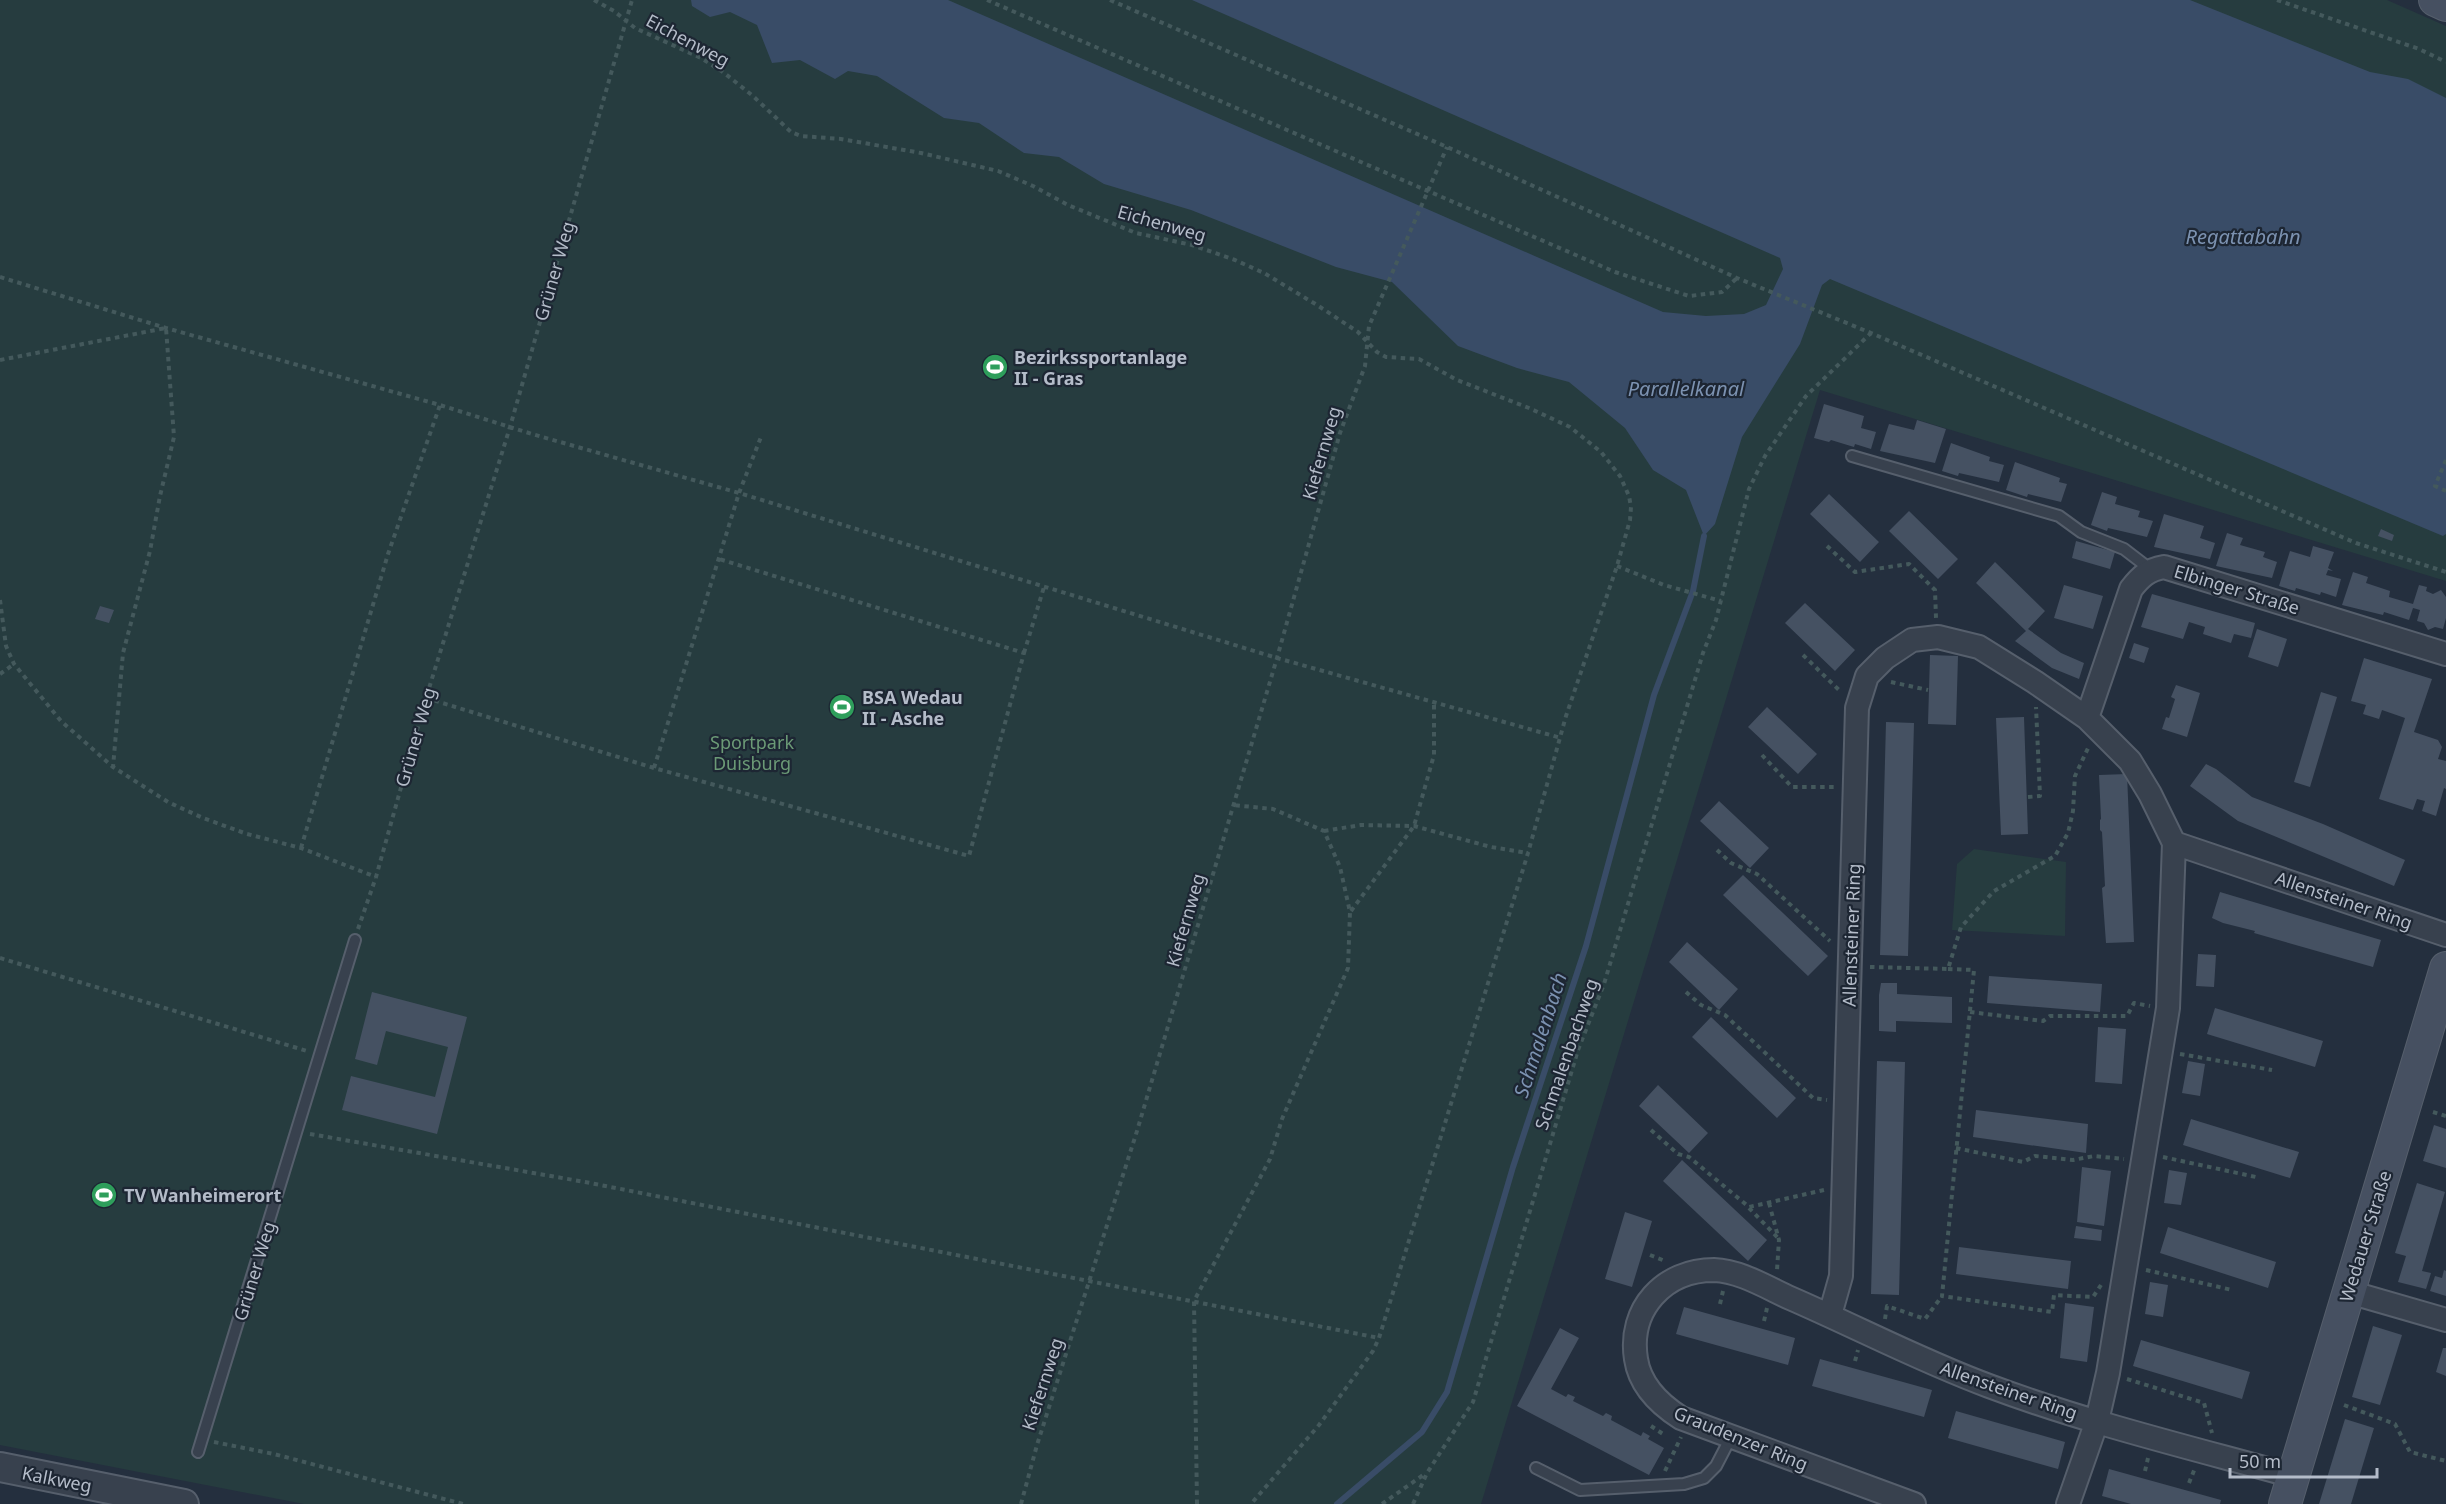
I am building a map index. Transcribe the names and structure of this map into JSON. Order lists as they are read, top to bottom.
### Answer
{
  "streets": {
    "main road": ["Wedauer Straße"],
    "street": [
      "Elbinger Straße",
      "Allensteiner Ring",
      "Graudenzer Ring",
      "Kalkweg"
    ],
    "lane": ["Grüner Weg"],
    "path": ["Eichenweg", "Kiefernweg", "Schmalenbachweg"]
  },
  "crossings": [
    ["Eichenweg", "Grüner Weg"],
    ["Eichenweg", "Kiefernweg"],
    ["Elbinger Straße", "Allensteiner Ring"],
    ["Allensteiner Ring", "Wedauer Straße"],
    ["Allensteiner Ring", "Graudenzer Ring"]
  ],
  "water": ["Regattabahn", "Parallelkanal", "Schmalenbach"],
  "parks": ["Sportpark Duisburg"],
  "places": {
    "sports": ["Bezirkssportanlage II - Gras", "BSA Wedau II - Asche", "TV Wanheimerort"]
  },
  "scale_bar": "50 m"
}
